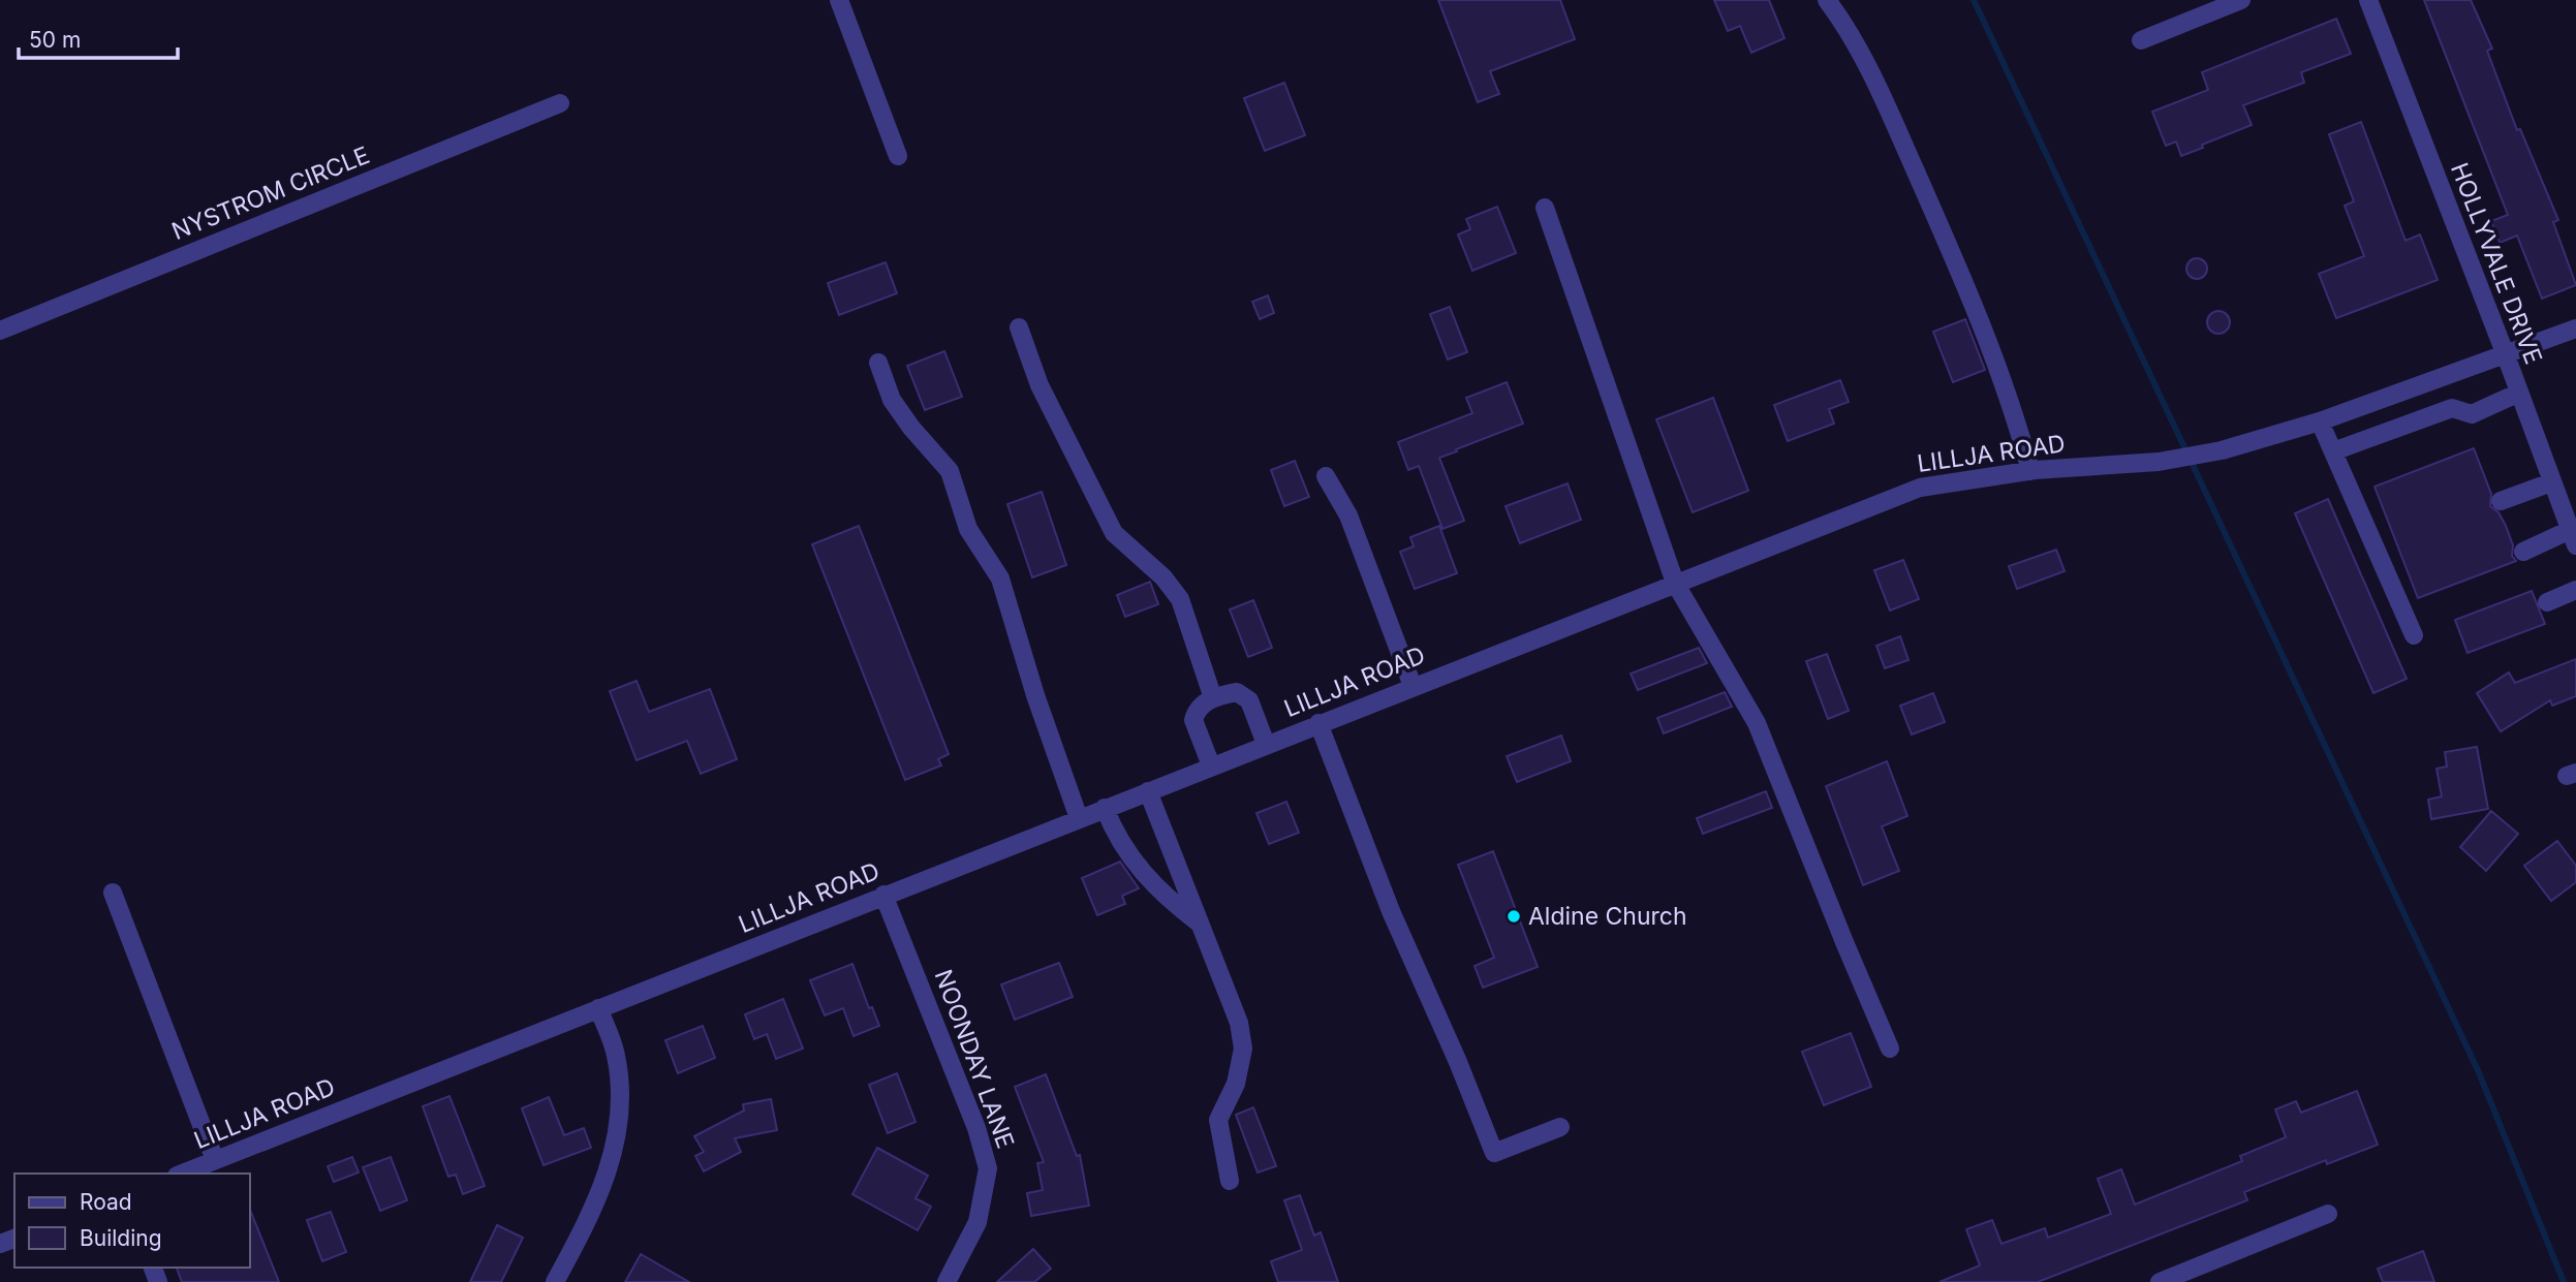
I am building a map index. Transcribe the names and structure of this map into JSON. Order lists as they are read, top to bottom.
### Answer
{
  "streets": {
    "street": [
      "NYSTROM CIRCLE",
      "HOLLYVALE DRIVE",
      "LILLJA ROAD",
      "NOONDAY LANE"
    ]
  },
  "crossings": [
    ["HOLLYVALE DRIVE", "LILLJA ROAD"],
    ["LILLJA ROAD", "NOONDAY LANE"]
  ],
  "places": ["Aldine Church"],
  "legend": ["Road", "Building"],
  "scale_bar": "50 m"
}
